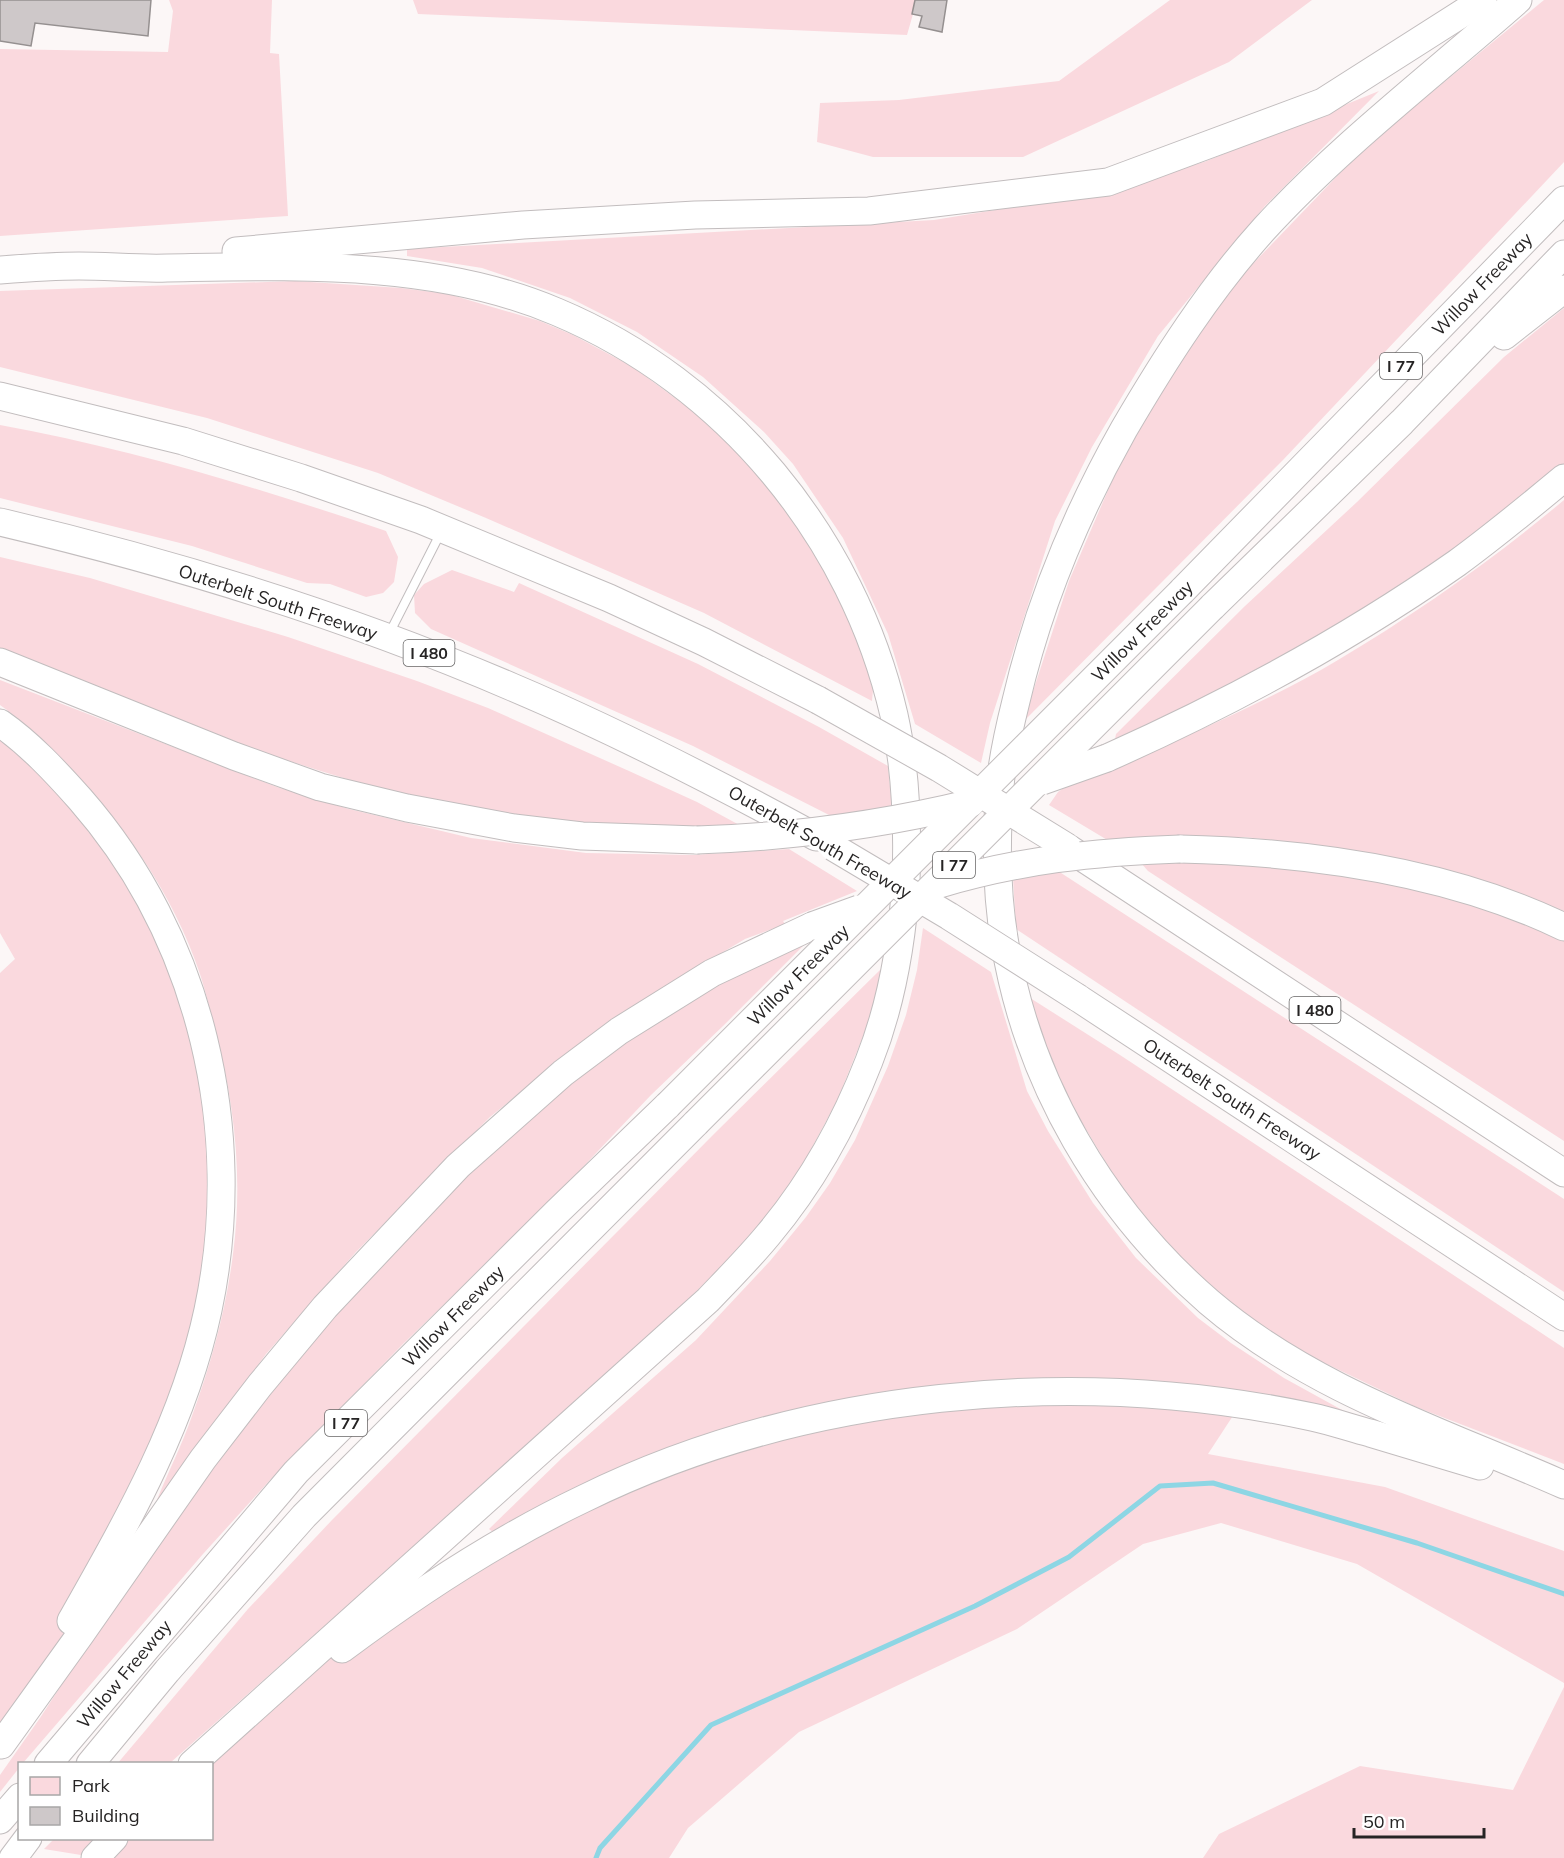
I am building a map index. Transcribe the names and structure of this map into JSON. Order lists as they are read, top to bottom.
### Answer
{
  "streets": {
    "highway": [
      "Willow Freeway",
      "I 77",
      "Outerbelt South Freeway",
      "I 480"
    ]
  },
  "legend": ["Park", "Building"],
  "scale_bar": "50 m"
}
